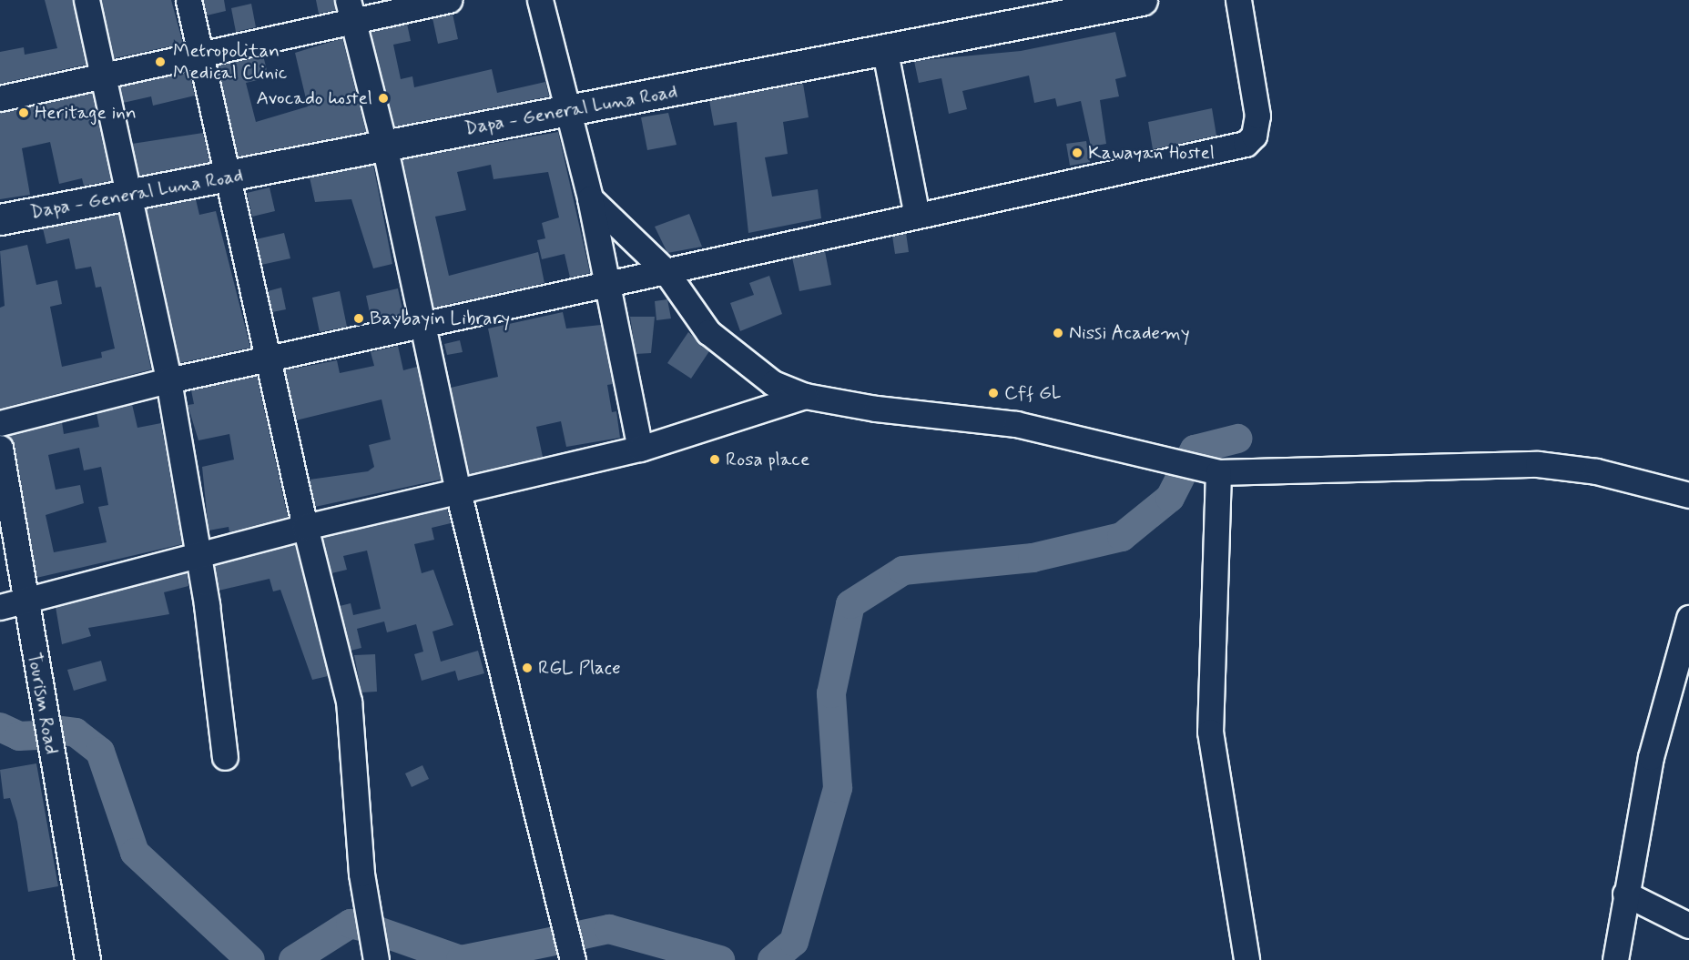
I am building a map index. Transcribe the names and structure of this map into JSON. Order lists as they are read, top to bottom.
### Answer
{
  "streets": {
    "main road": ["Dapa - General Luna Road"],
    "street": ["Tourism Road"]
  },
  "places": [
    "Metropolitan Medical Clinic",
    "Avocado hostel",
    "Heritage inn",
    "Kawayan Hostel",
    "Baybayin Library",
    "Nissi Academy",
    "Cff GL",
    "Rosa place",
    "RGL Place"
  ]
}
